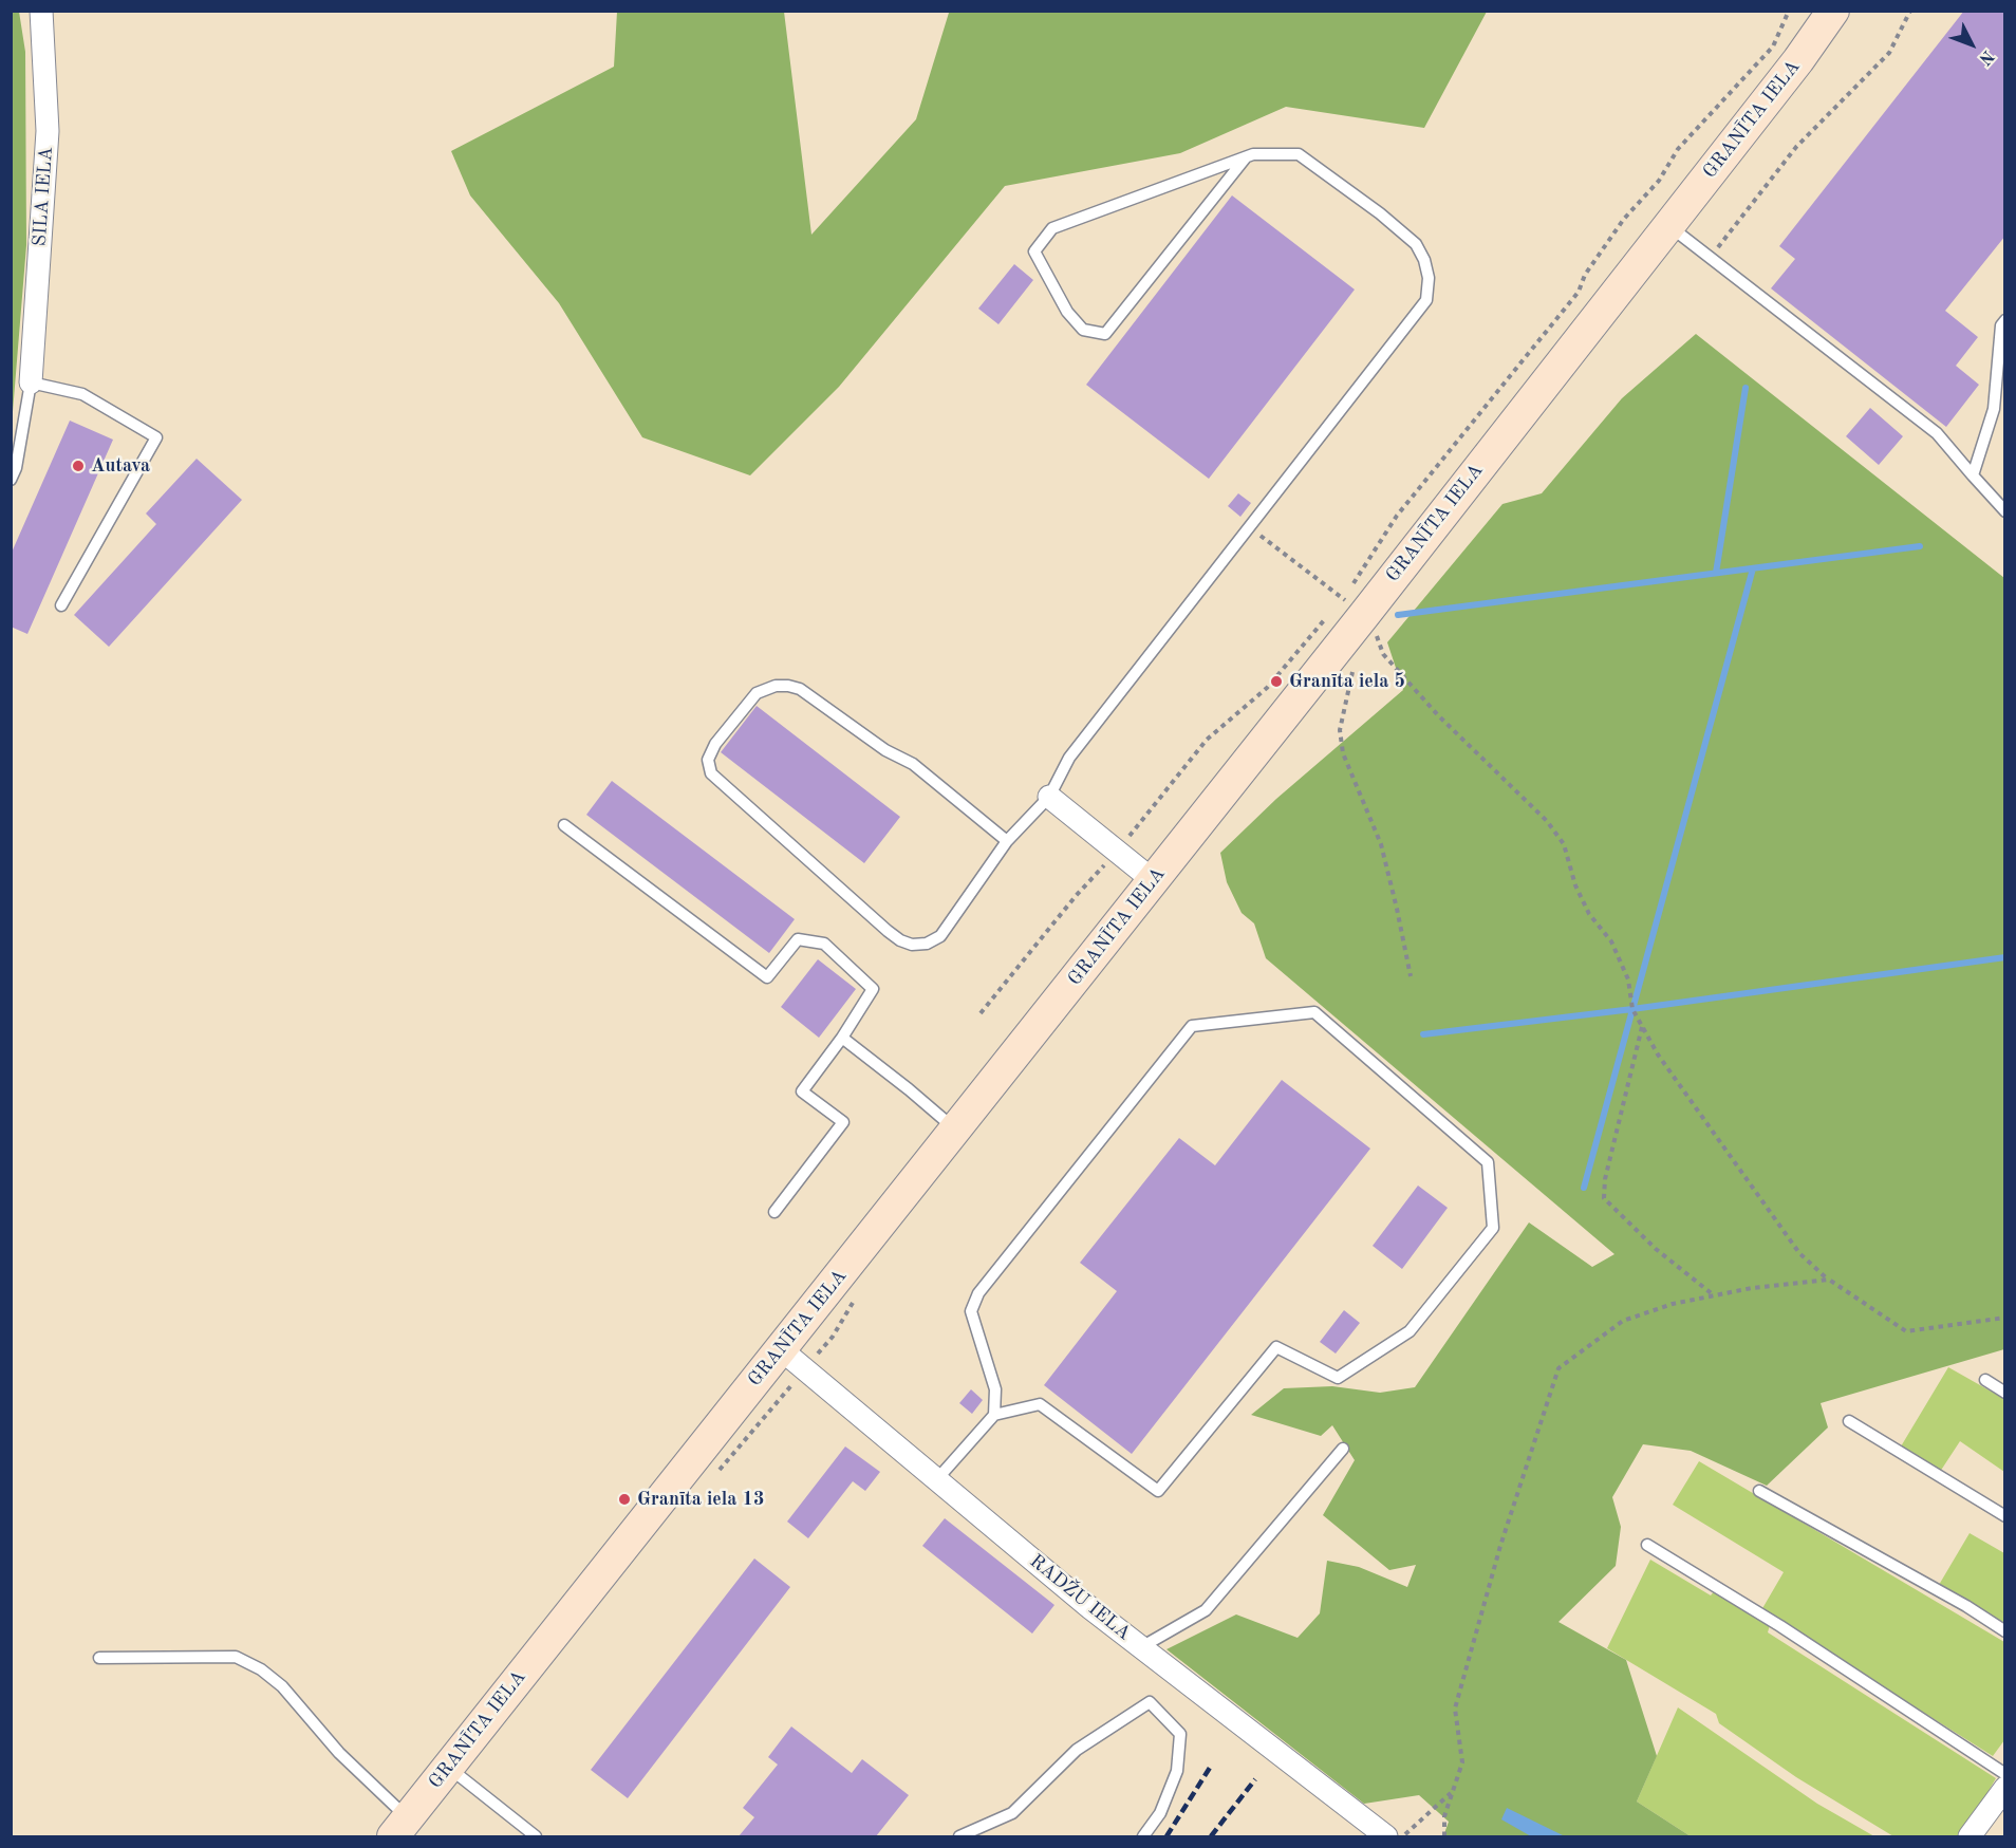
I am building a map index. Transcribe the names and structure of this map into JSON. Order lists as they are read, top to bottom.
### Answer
{
  "streets": {
    "main road": ["GRANĪTA IELA"],
    "street": ["SILA IELA", "RADŽU IELA"]
  },
  "crossings": [
    ["GRANĪTA IELA", "RADŽU IELA"]
  ],
  "places": ["Autava", "Granīta iela 5", "Granīta iela 13"],
  "north": "bottom right"
}
